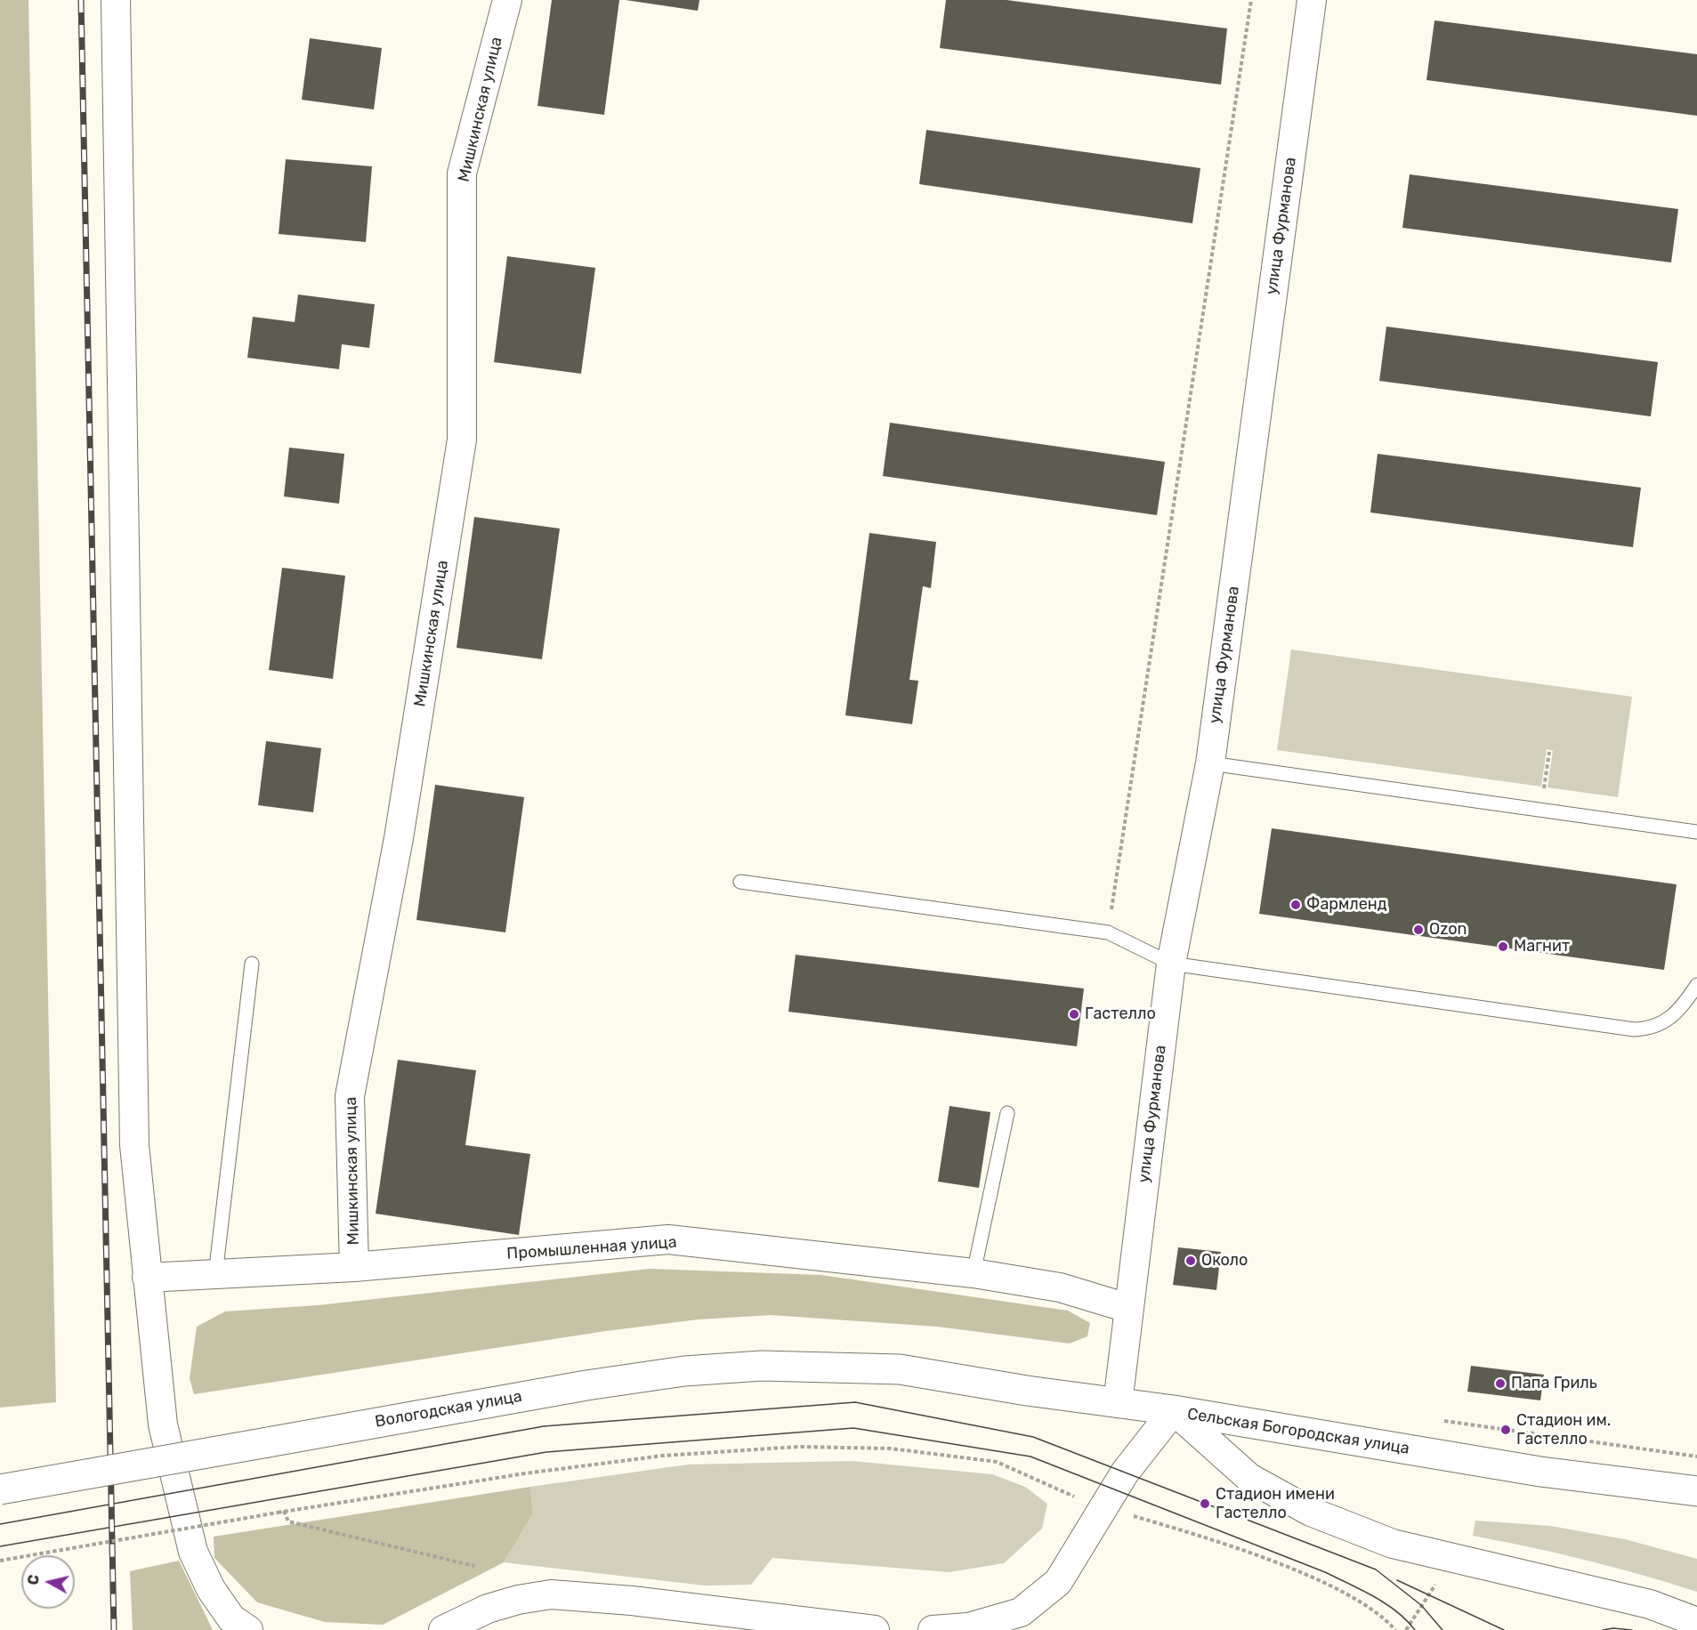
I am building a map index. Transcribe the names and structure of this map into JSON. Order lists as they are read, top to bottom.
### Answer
{
  "streets": {
    "main road": ["Вологодская улица", "Сельская Богородская улица"],
    "street": ["Мишкинская улица", "улица Фурманова", "Промышленная улица"]
  },
  "crossings": [
    ["Мишкинская улица", "Промышленная улица"],
    ["улица Фурманова", "Промышленная улица"],
    ["улица Фурманова", "Сельская Богородская улица"],
    ["Вологодская улица", "Сельская Богородская улица"]
  ],
  "places": [
    "Фармленд",
    "Ozon",
    "Магнит",
    "Гастелло",
    "Около",
    "Папа Гриль",
    "Стадион им. Гастелло",
    "Стадион имени Гастелло"
  ],
  "north": "left"
}
